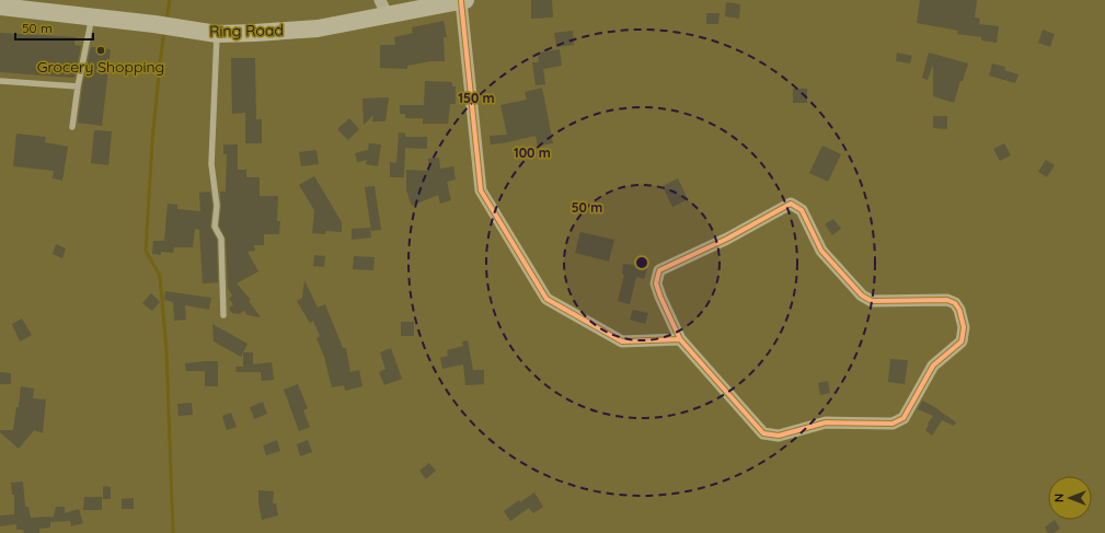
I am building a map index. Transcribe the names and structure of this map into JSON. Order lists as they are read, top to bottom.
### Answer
{
  "streets": {
    "main road": ["Ring Road"]
  },
  "places": ["Grocery Shopping"],
  "scale_bar": "50 m",
  "north": "left",
  "rings": ["150 m", "100 m", "50 m"]
}
